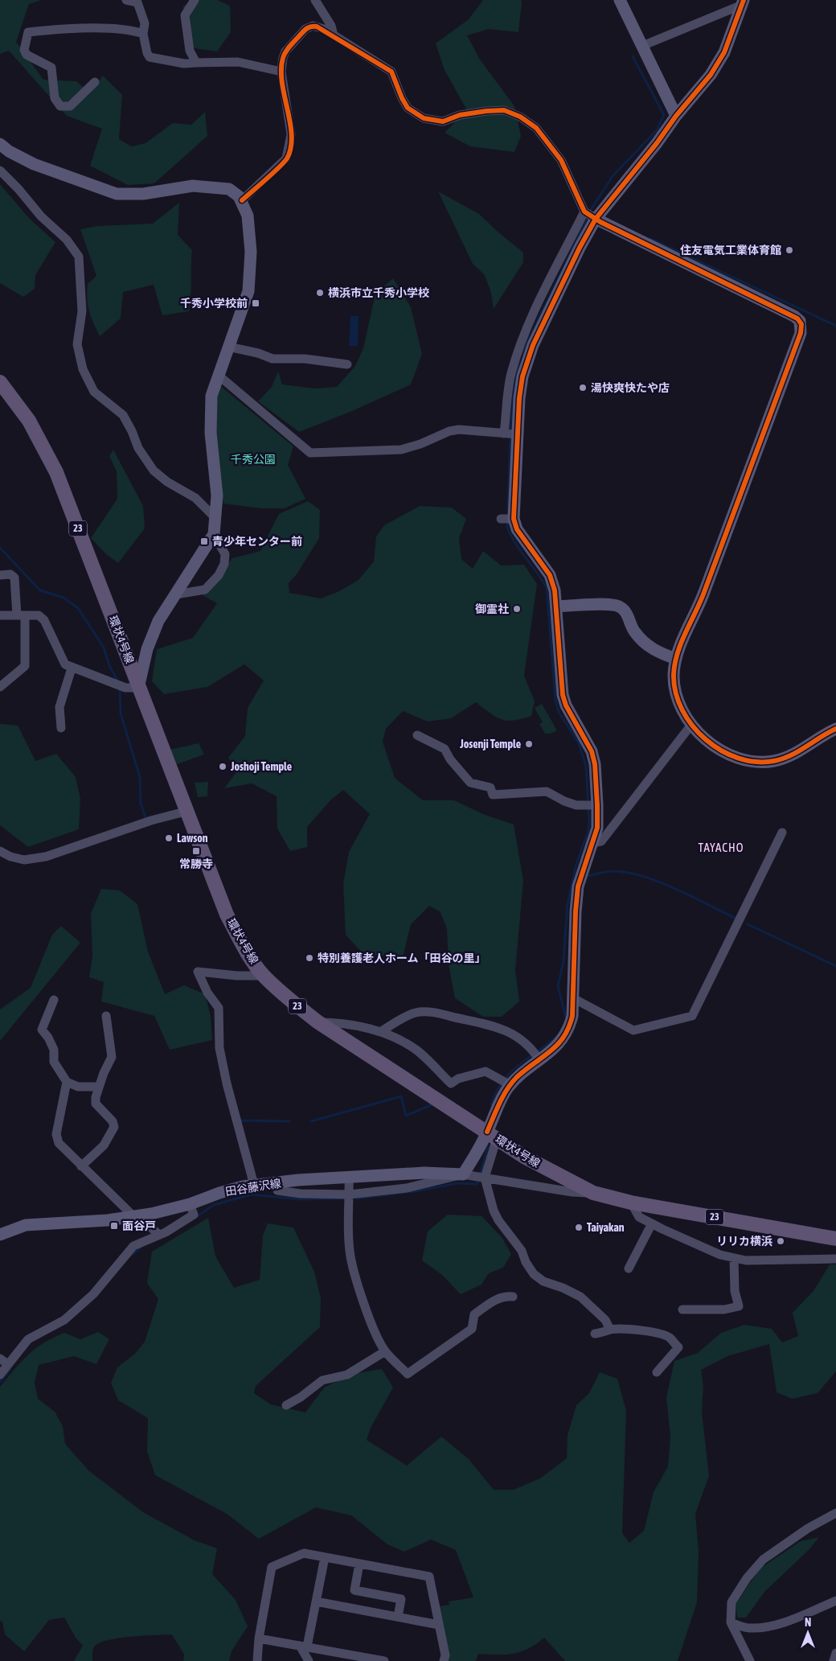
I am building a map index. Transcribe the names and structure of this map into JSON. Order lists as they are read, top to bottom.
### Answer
{
  "streets": {
    "main road": ["23", "環状4号線"],
    "street": ["田谷藤沢線"]
  },
  "districts": ["TAYACHO"],
  "parks": ["千秀公園"],
  "places": {
    "other": [
      "住友電気工業体育館",
      "横浜市立千秀小学校",
      "湯快爽快たや店",
      "御霊社",
      "Josenji Temple",
      "Joshoji Temple",
      "Lawson",
      "特別養護老人ホーム「田谷の里」",
      "Taiyakan",
      "リリカ横浜"
    ],
    "transit": [
      "千秀小学校前",
      "青少年センター前",
      "常勝寺",
      "面谷戸"
    ]
  },
  "north": "top"
}
